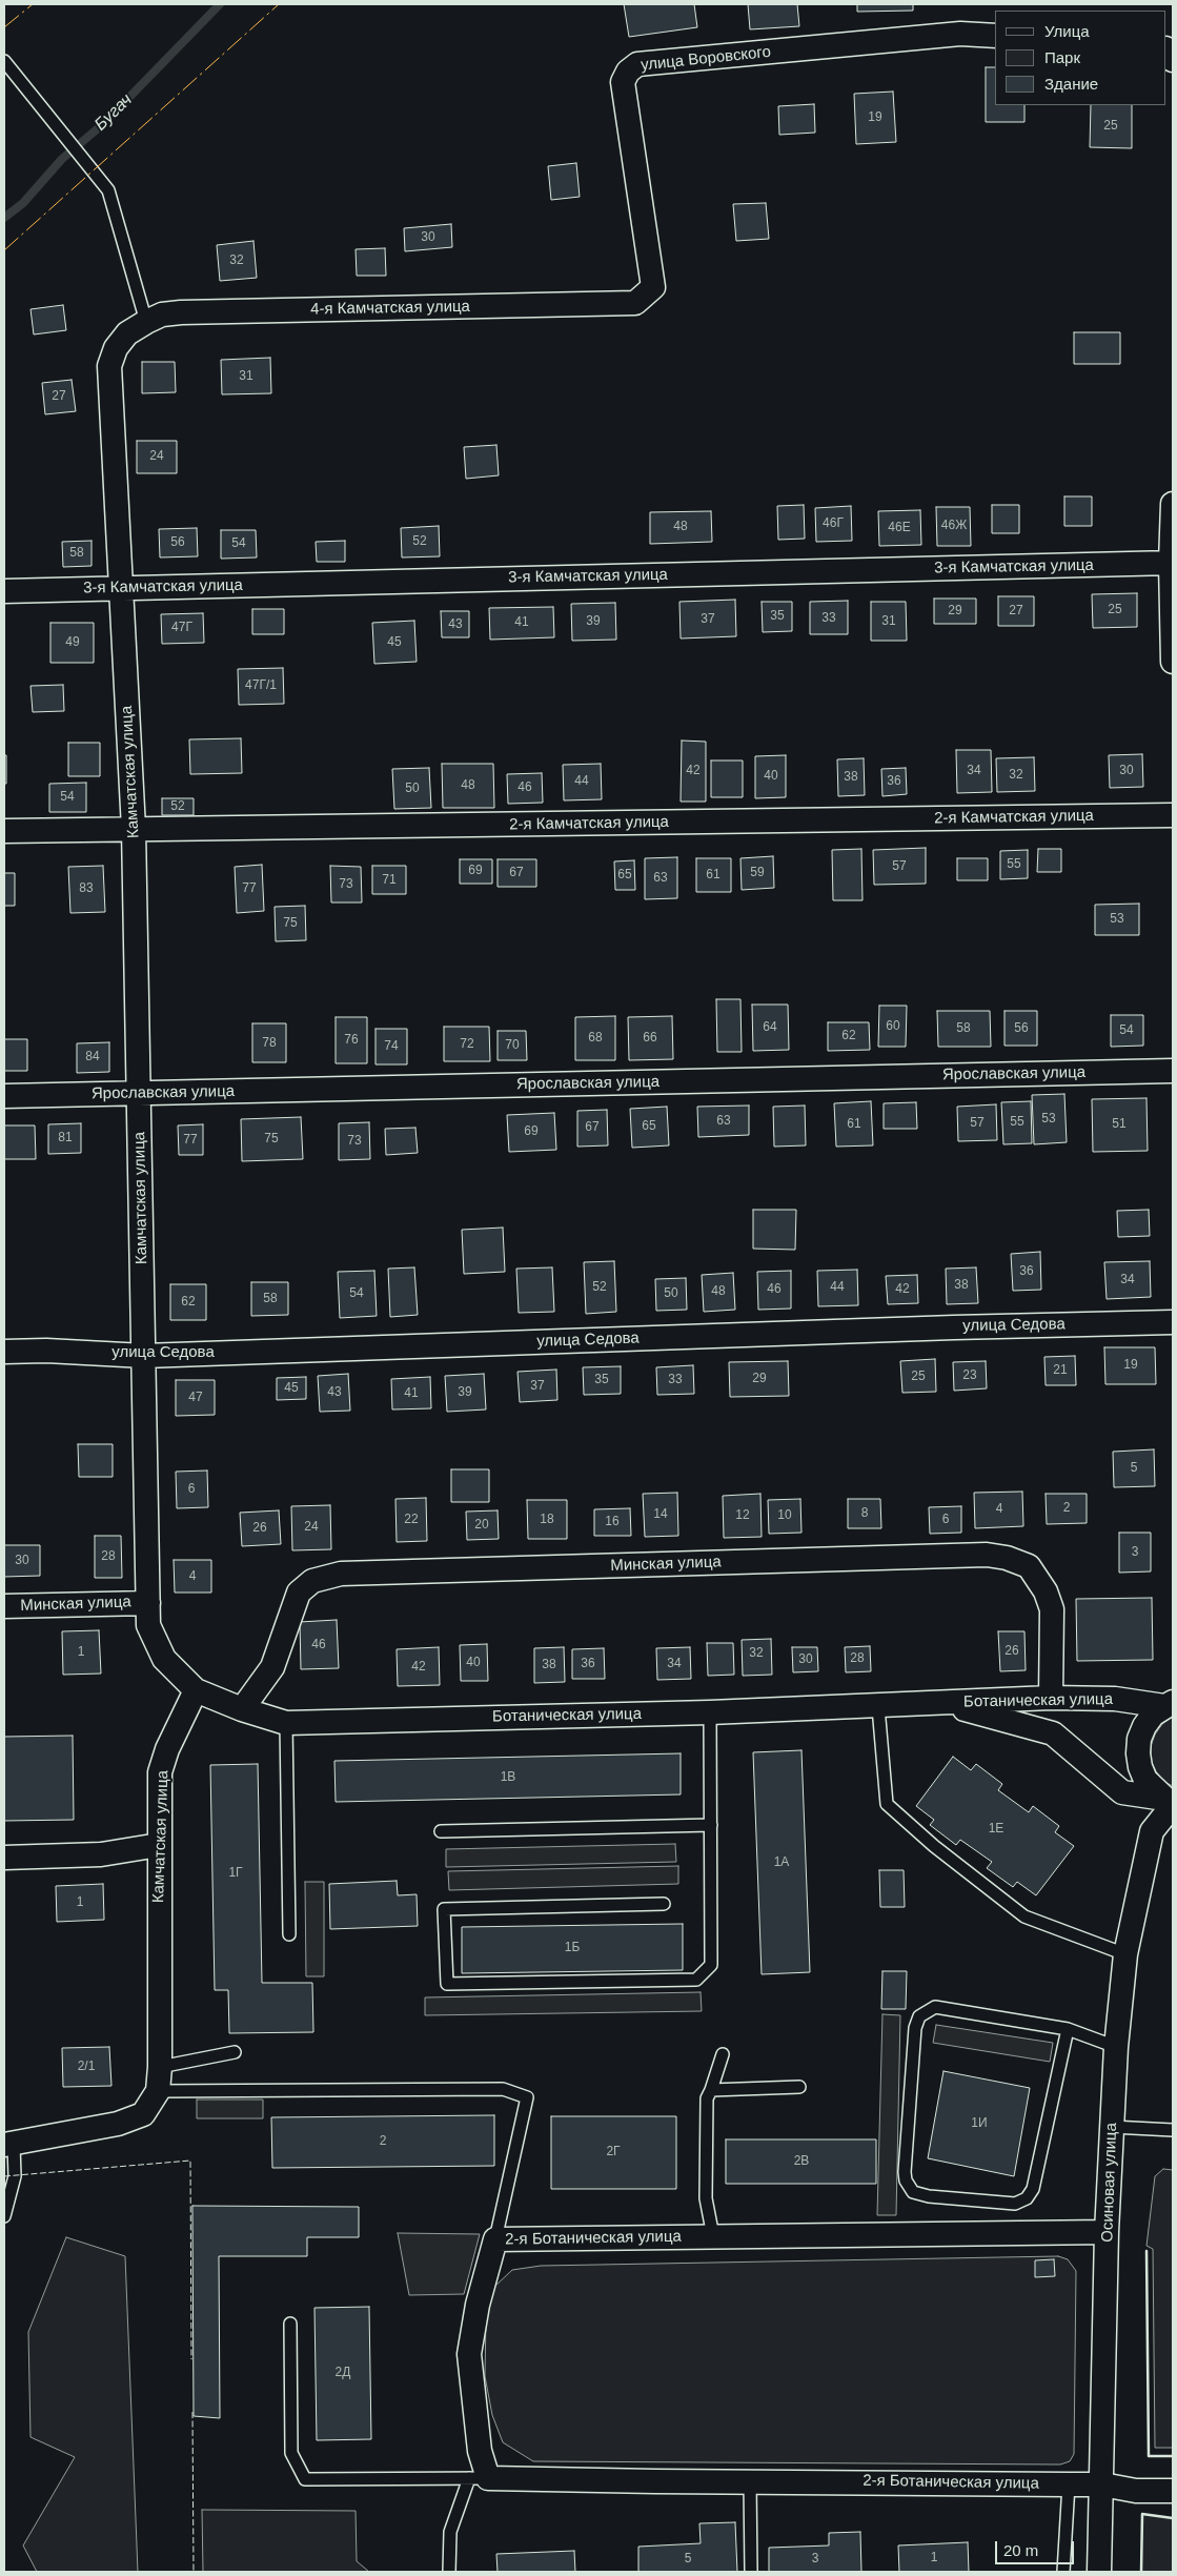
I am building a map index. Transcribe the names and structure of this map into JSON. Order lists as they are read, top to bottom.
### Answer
{
  "streets": {
    "street": [
      "улица Воровского",
      "4-я Камчатская улица",
      "3-я Камчатская улица",
      "Камчатская улица",
      "2-я Камчатская улица",
      "Ярославская улица",
      "улица Седова",
      "Минская улица",
      "Ботаническая улица",
      "Осиновая улица",
      "2-я Ботаническая улица"
    ]
  },
  "crossings": [
    ["улица Воровского", "4-я Камчатская улица"],
    ["4-я Камчатская улица", "Камчатская улица"],
    ["3-я Камчатская улица", "Камчатская улица"],
    ["Камчатская улица", "2-я Камчатская улица"],
    ["Камчатская улица", "Ярославская улица"],
    ["Камчатская улица", "улица Седова"],
    ["Камчатская улица", "Минская улица"],
    ["Камчатская улица", "Ботаническая улица"],
    ["Минская улица", "Ботаническая улица"],
    ["Ботаническая улица", "Осиновая улица"],
    ["Осиновая улица", "2-я Ботаническая улица"]
  ],
  "water": ["Бугач"],
  "house_numbers": [
    "19",
    "25",
    "30",
    "32",
    "31",
    "27",
    "24",
    "46Г",
    "46Ж",
    "48",
    "46Е",
    "52",
    "56",
    "54",
    "58",
    "25",
    "29",
    "27",
    "35",
    "33",
    "37",
    "39",
    "31",
    "41",
    "43",
    "47Г",
    "49",
    "45",
    "47Г/1",
    "42",
    "34",
    "30",
    "32",
    "40",
    "38",
    "44",
    "36",
    "48",
    "46",
    "50",
    "54",
    "52",
    "55",
    "57",
    "69",
    "67",
    "59",
    "65",
    "61",
    "63",
    "71",
    "73",
    "83",
    "77",
    "53",
    "75",
    "60",
    "64",
    "58",
    "56",
    "54",
    "62",
    "68",
    "66",
    "76",
    "78",
    "72",
    "70",
    "74",
    "84",
    "53",
    "63",
    "55",
    "57",
    "61",
    "51",
    "65",
    "67",
    "69",
    "81",
    "75",
    "77",
    "73",
    "36",
    "34",
    "38",
    "52",
    "44",
    "46",
    "42",
    "48",
    "54",
    "50",
    "58",
    "62",
    "19",
    "21",
    "23",
    "25",
    "29",
    "35",
    "33",
    "37",
    "45",
    "43",
    "39",
    "41",
    "47",
    "5",
    "6",
    "2",
    "4",
    "8",
    "14",
    "12",
    "10",
    "22",
    "18",
    "6",
    "16",
    "20",
    "24",
    "26",
    "3",
    "28",
    "30",
    "4",
    "46",
    "26",
    "1",
    "32",
    "28",
    "30",
    "40",
    "36",
    "34",
    "38",
    "42",
    "1В",
    "1Е",
    "1А",
    "1Г",
    "1",
    "1Б",
    "2/1",
    "1И",
    "2",
    "2Г",
    "2В",
    "2Д",
    "1",
    "5",
    "3"
  ],
  "legend": ["Улица", "Парк", "Здание"],
  "scale_bar": "20 m"
}
